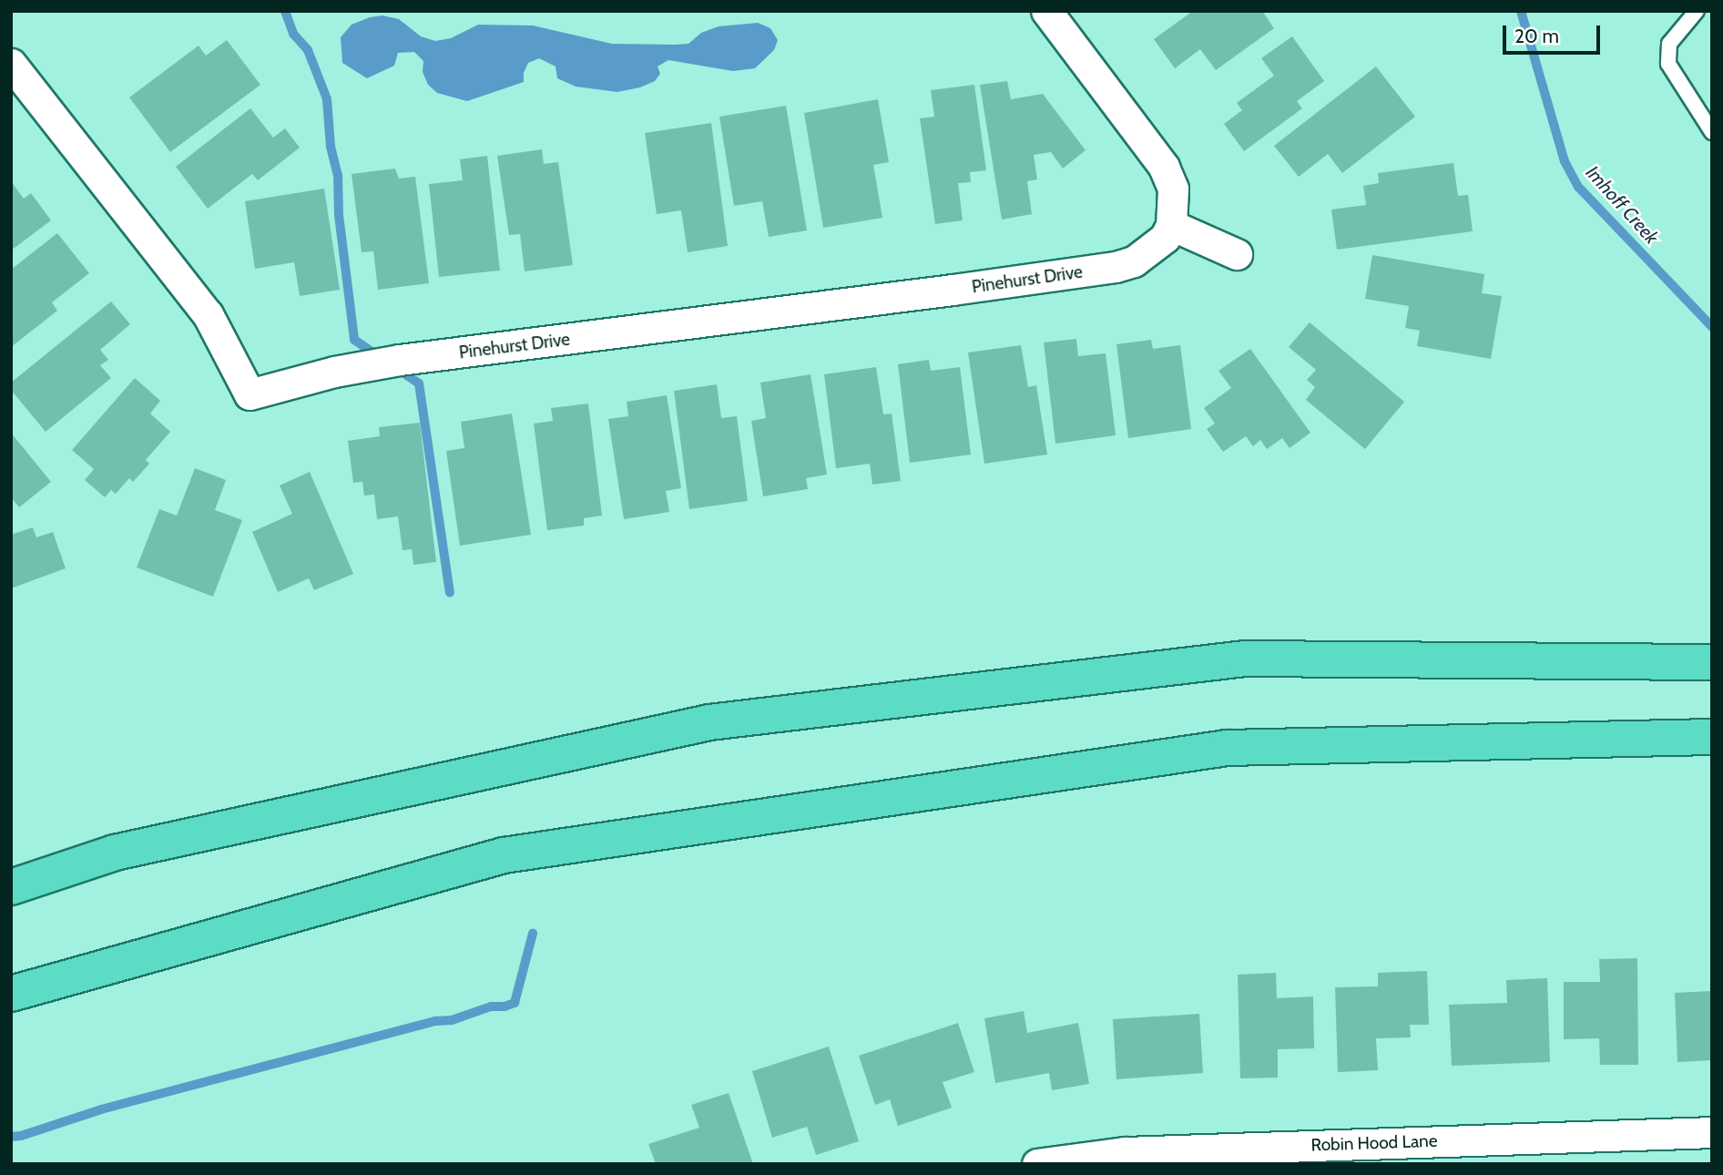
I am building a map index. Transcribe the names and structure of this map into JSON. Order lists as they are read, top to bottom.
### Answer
{
  "streets": {
    "street": ["Pinehurst Drive", "Robin Hood Lane"]
  },
  "water": ["Imhoff Creek"],
  "scale_bar": "20 m"
}
